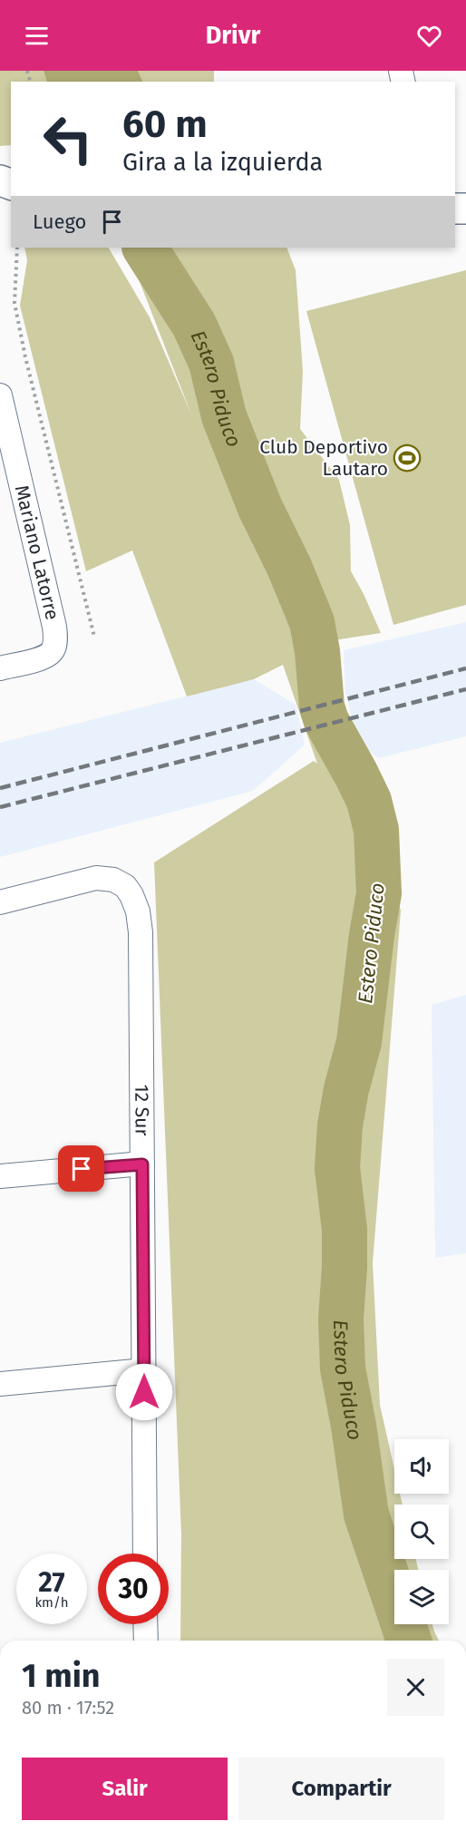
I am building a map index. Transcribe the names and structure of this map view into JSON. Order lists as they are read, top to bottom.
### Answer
{
  "streets": {
    "street": ["Mariano Latorre", "12 Sur"]
  },
  "water": ["Estero Piduco"],
  "places": {
    "sports": ["Club Deportivo Lautaro"]
  },
  "page": {
    "header": "Drivr",
    "turn": ["60 m", "Gira a la izquierda"],
    "then": "Luego",
    "speed": "27 km/h",
    "limit": "30",
    "heading": ["1 min", "80 m · 17:52"],
    "buttons": ["Salir", "Compartir"]
  }
}
